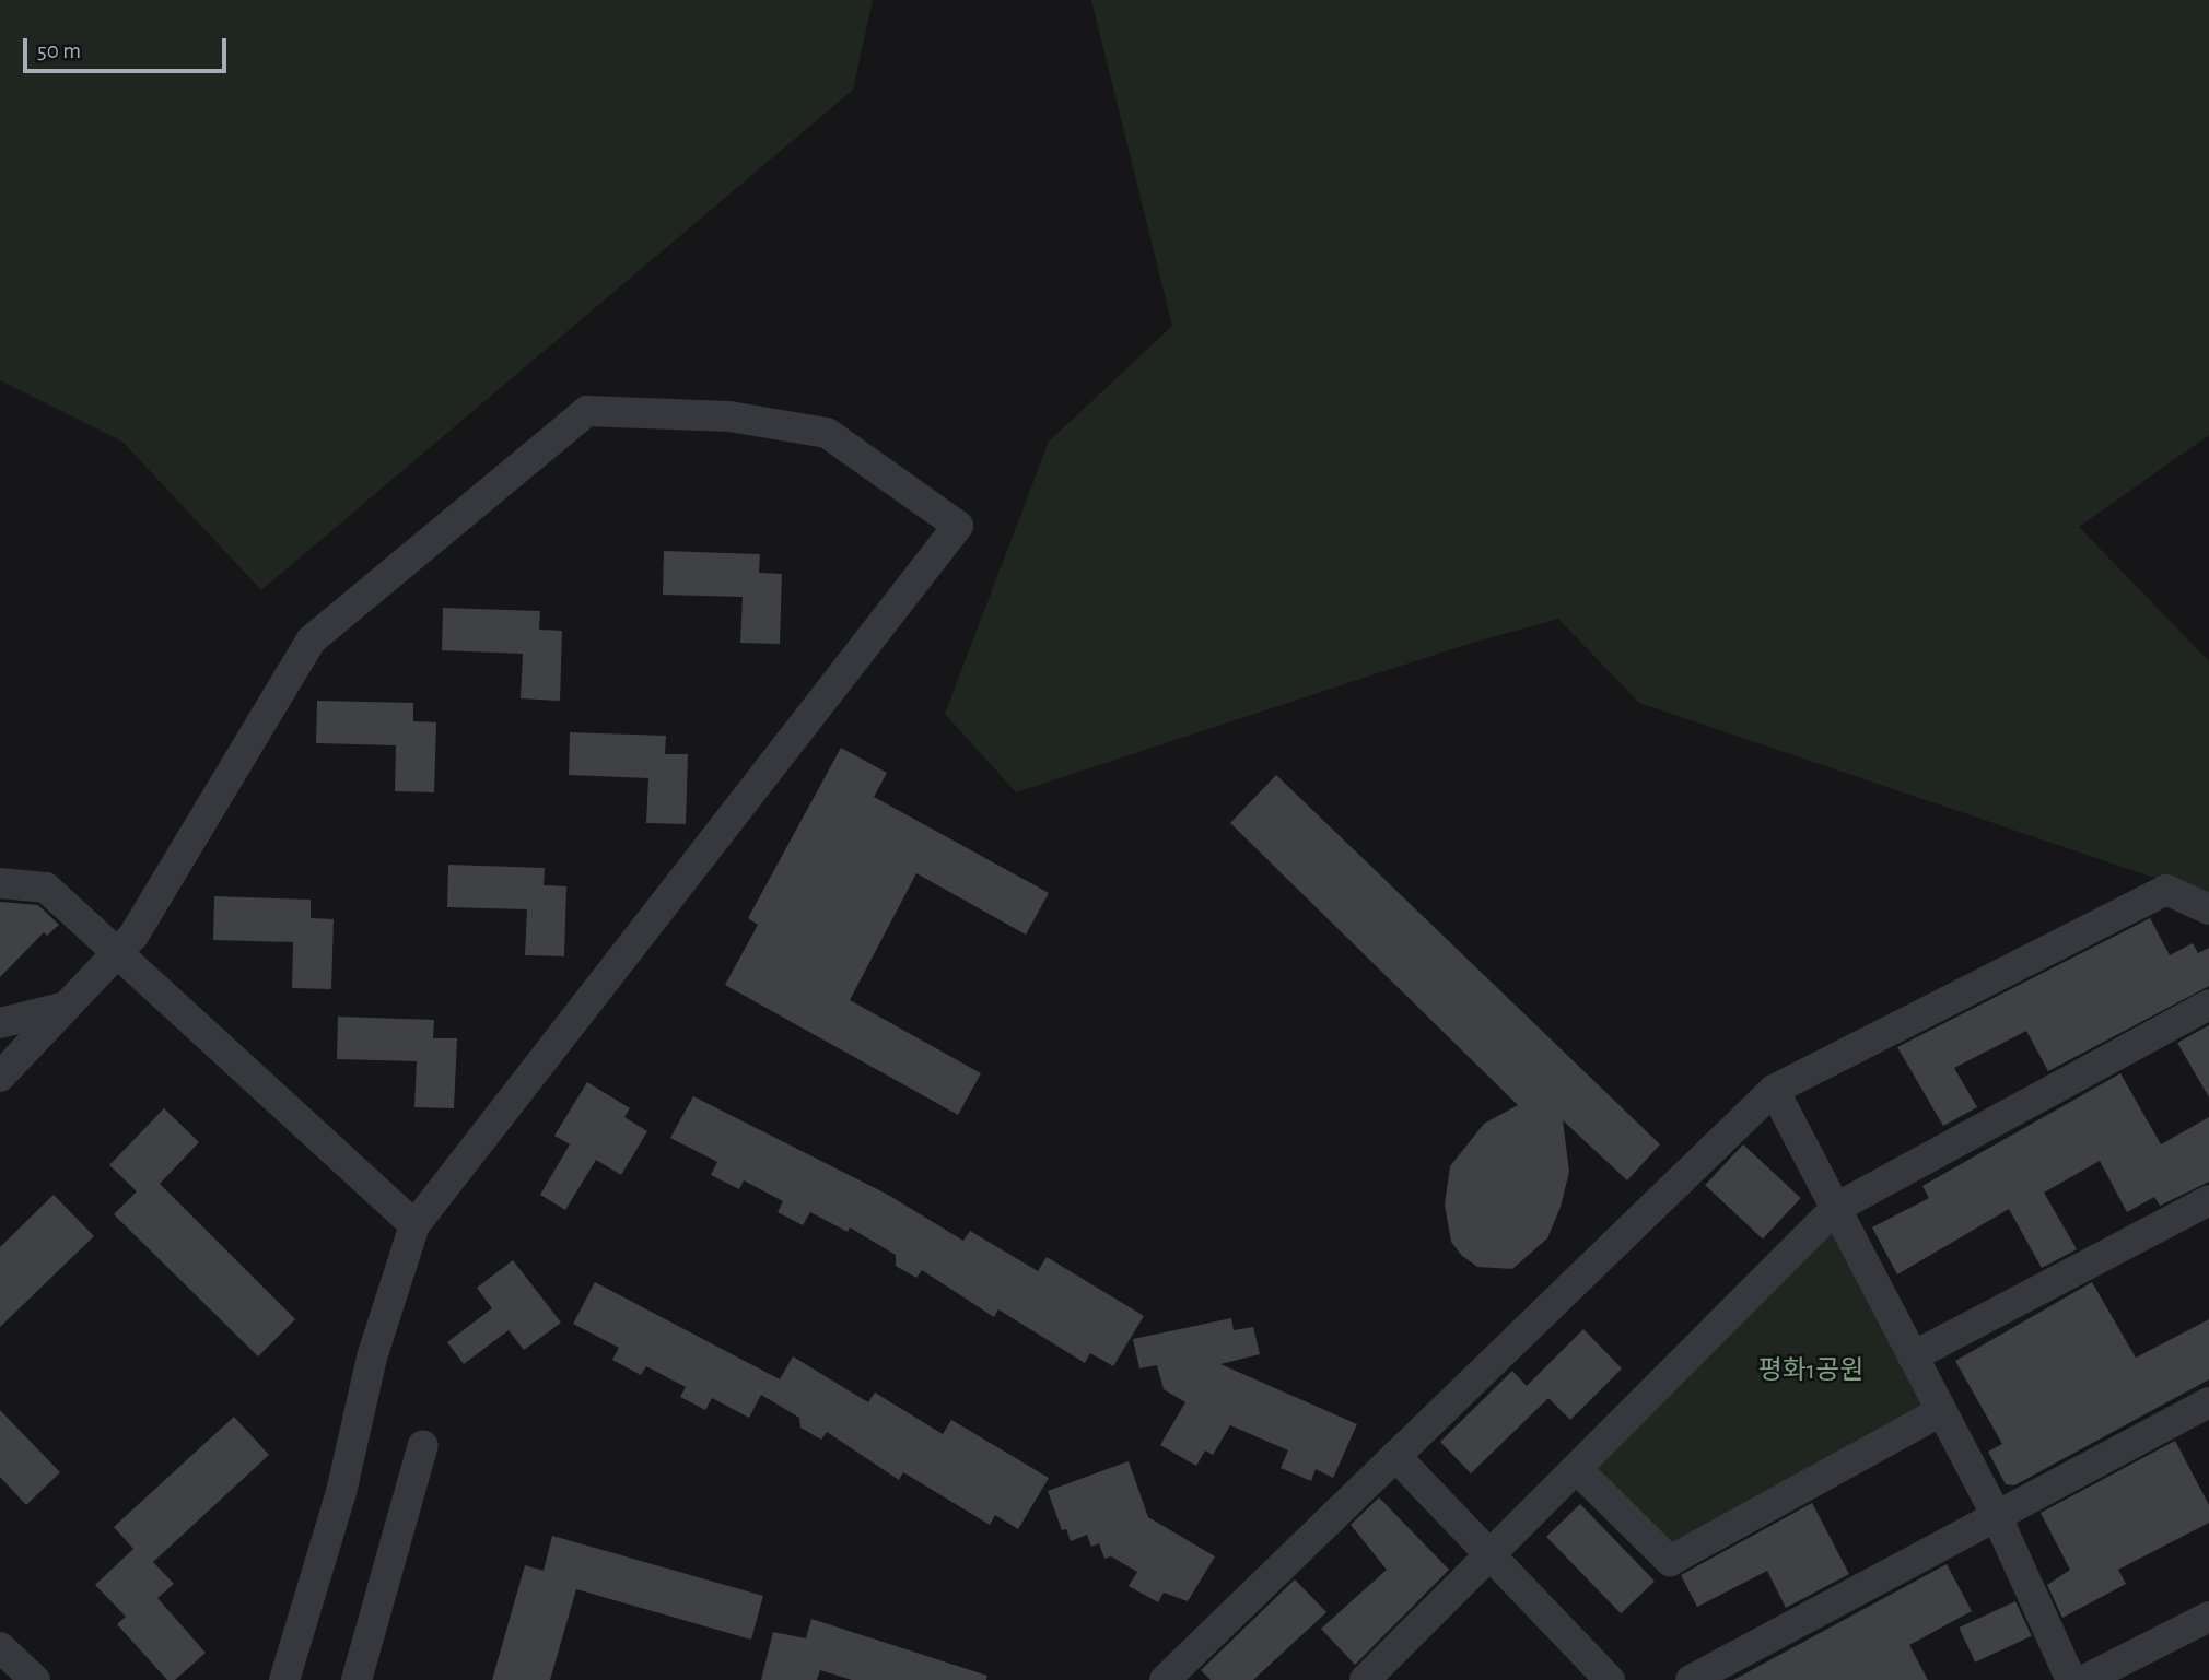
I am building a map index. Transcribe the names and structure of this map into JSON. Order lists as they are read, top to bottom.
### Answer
{
  "parks": ["평화1공원"],
  "scale_bar": "50 m"
}
